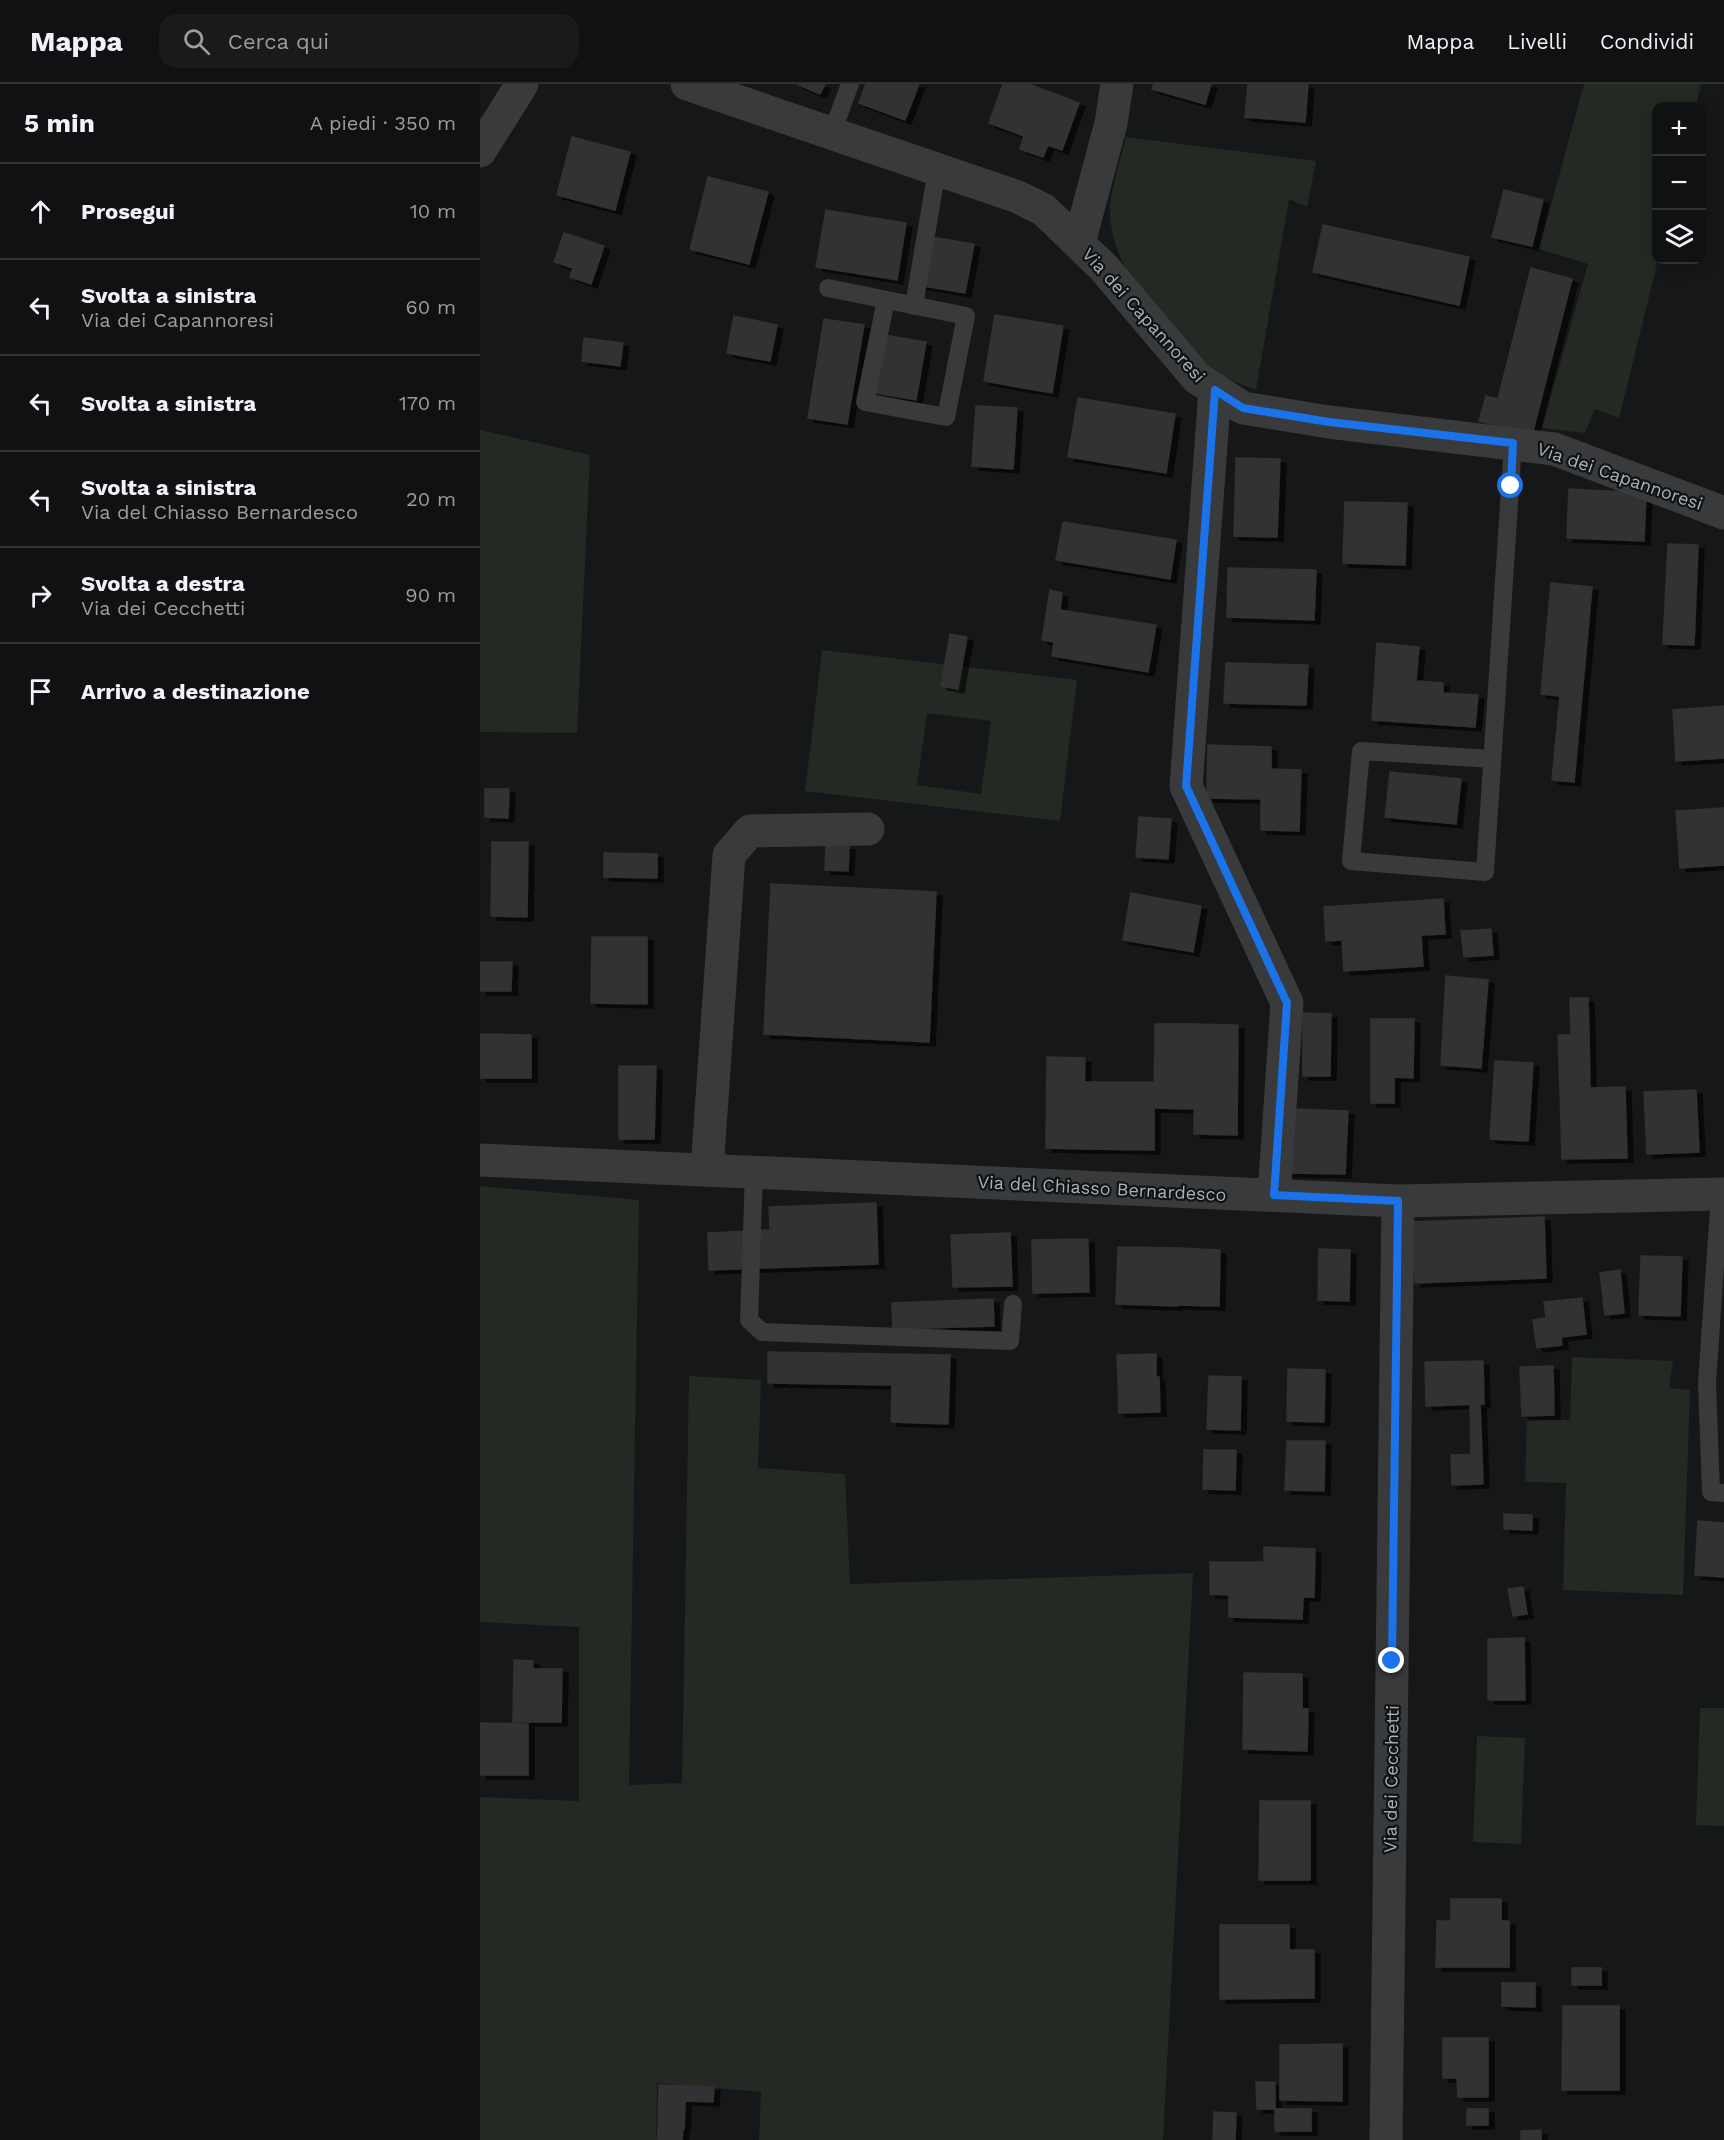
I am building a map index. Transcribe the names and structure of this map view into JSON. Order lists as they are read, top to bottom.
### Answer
{
  "streets": {
    "street": ["Via dei Capannoresi", "Via del Chiasso Bernardesco", "Via dei Cecchetti"]
  },
  "crossings": [
    ["Via del Chiasso Bernardesco", "Via dei Cecchetti"]
  ],
  "page": {
    "header": "Mappa",
    "search": "Cerca qui",
    "nav": ["Mappa", "Livelli", "Condividi"],
    "heading": ["5 min", "A piedi · 350 m"],
    "map_buttons": ["+", "−"],
    "list": [
      ["Prosegui", "10 m"],
      ["Svolta a sinistra", "Via dei Capannoresi", "60 m"],
      ["Svolta a sinistra", "170 m"],
      ["Svolta a sinistra", "Via del Chiasso Bernardesco", "20 m"],
      ["Svolta a destra", "Via dei Cecchetti", "90 m"],
      "Arrivo a destinazione"
    ]
  }
}
